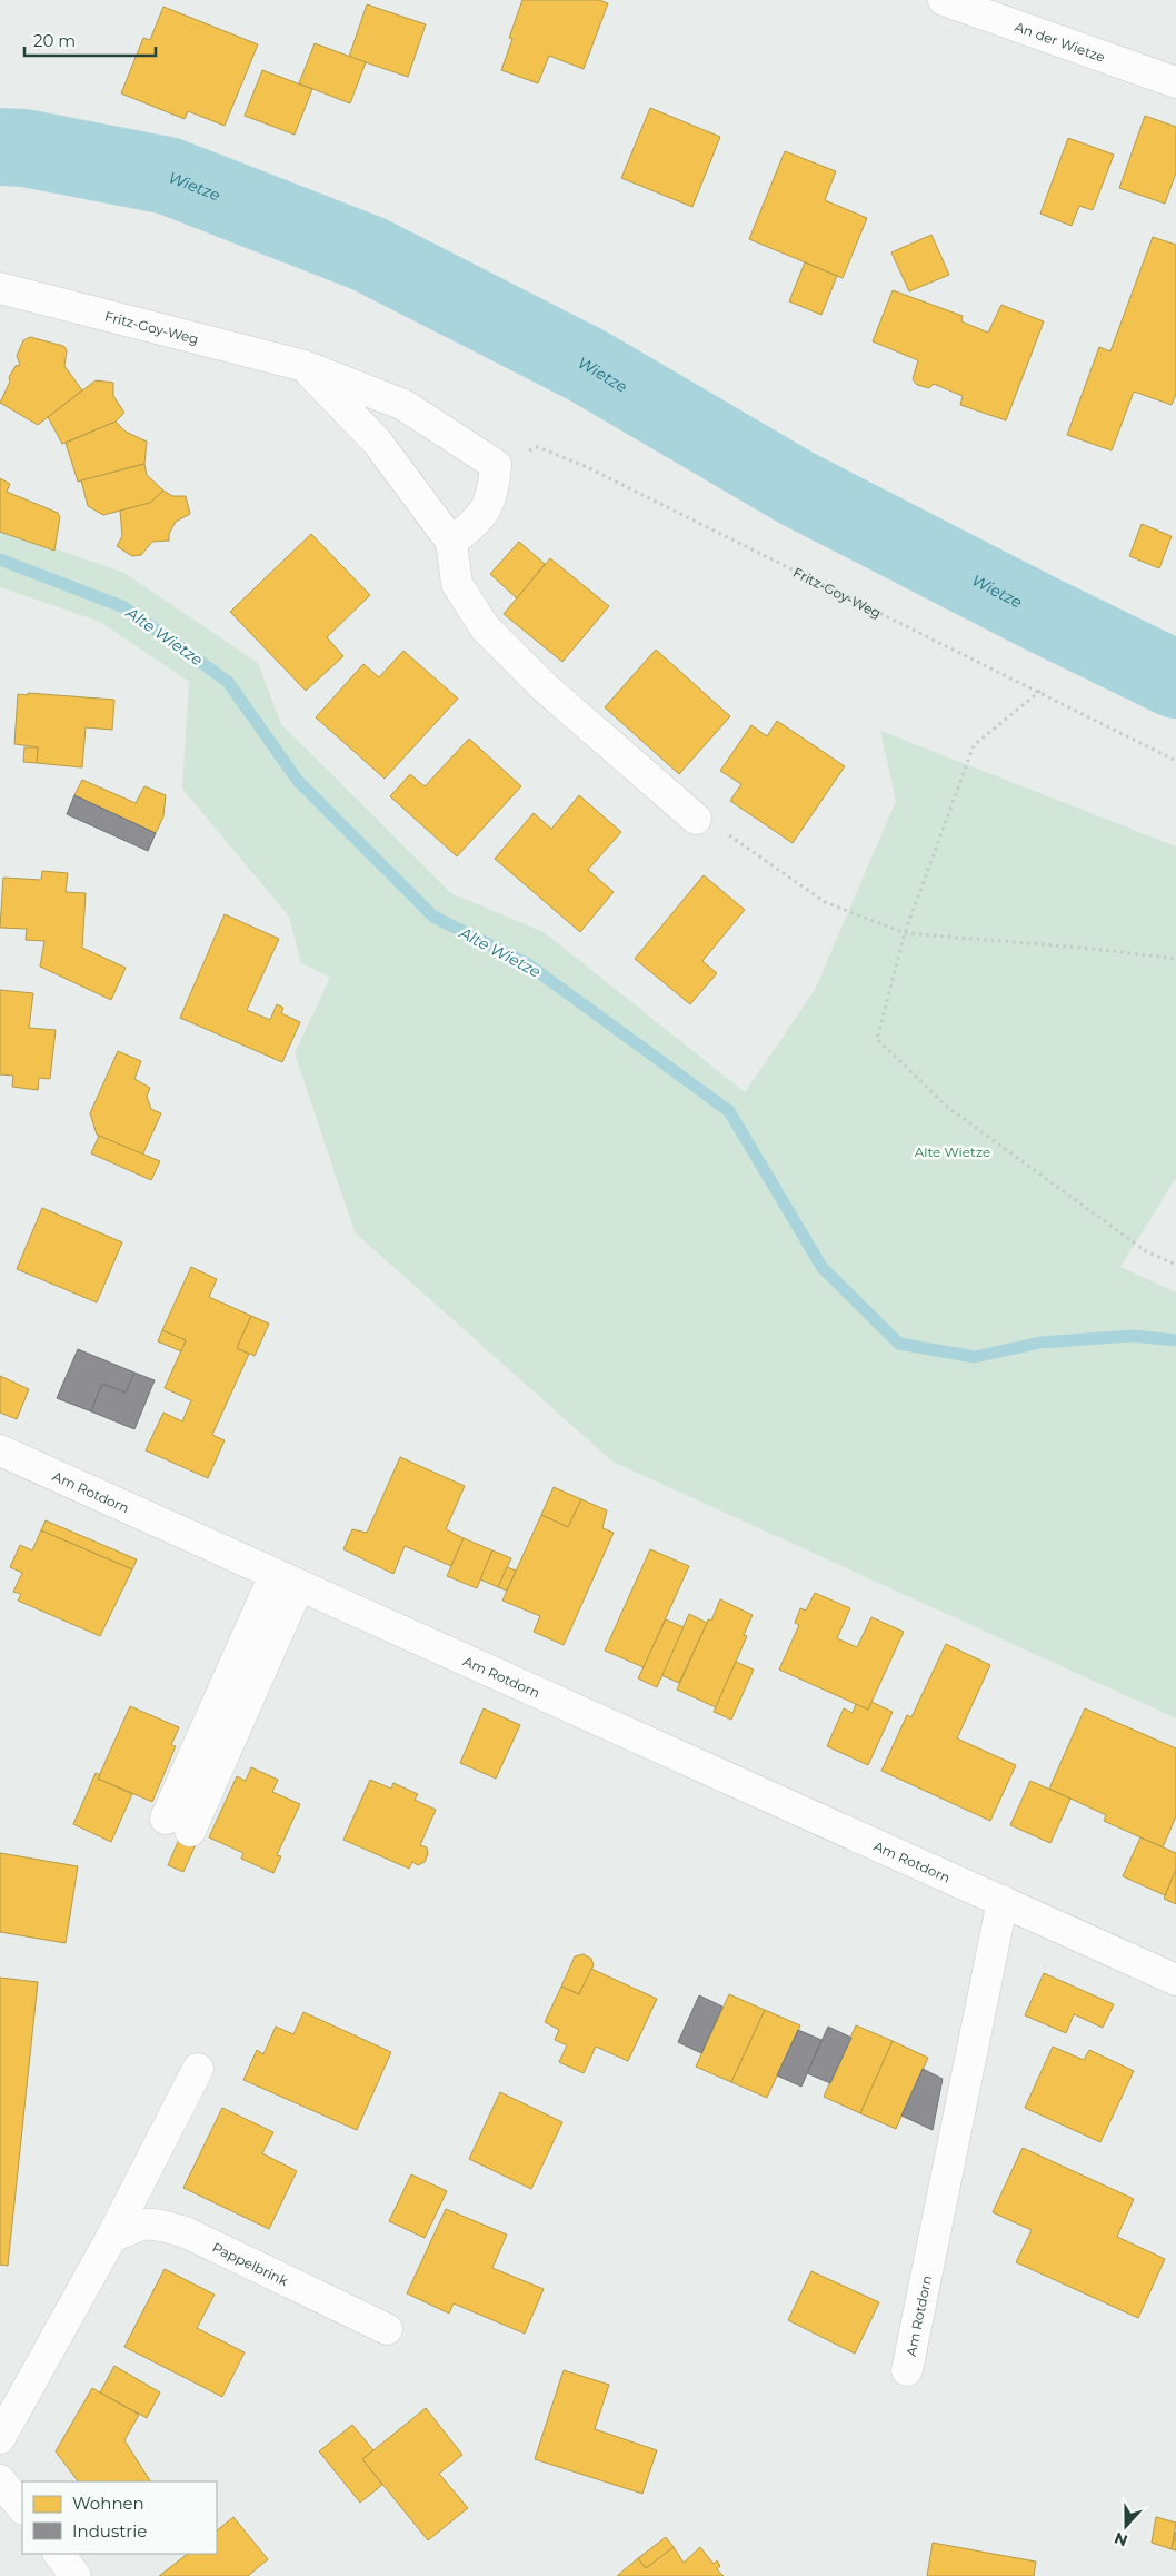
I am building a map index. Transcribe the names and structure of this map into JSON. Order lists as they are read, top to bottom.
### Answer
{
  "streets": {
    "street": [
      "An der Wietze",
      "Fritz-Goy-Weg",
      "Am Rotdorn",
      "Pappelbrink"
    ]
  },
  "water": ["Wietze", "Alte Wietze"],
  "parks": ["Alte Wietze"],
  "legend": ["Wohnen", "Industrie"],
  "scale_bar": "20 m",
  "north": "bottom"
}
